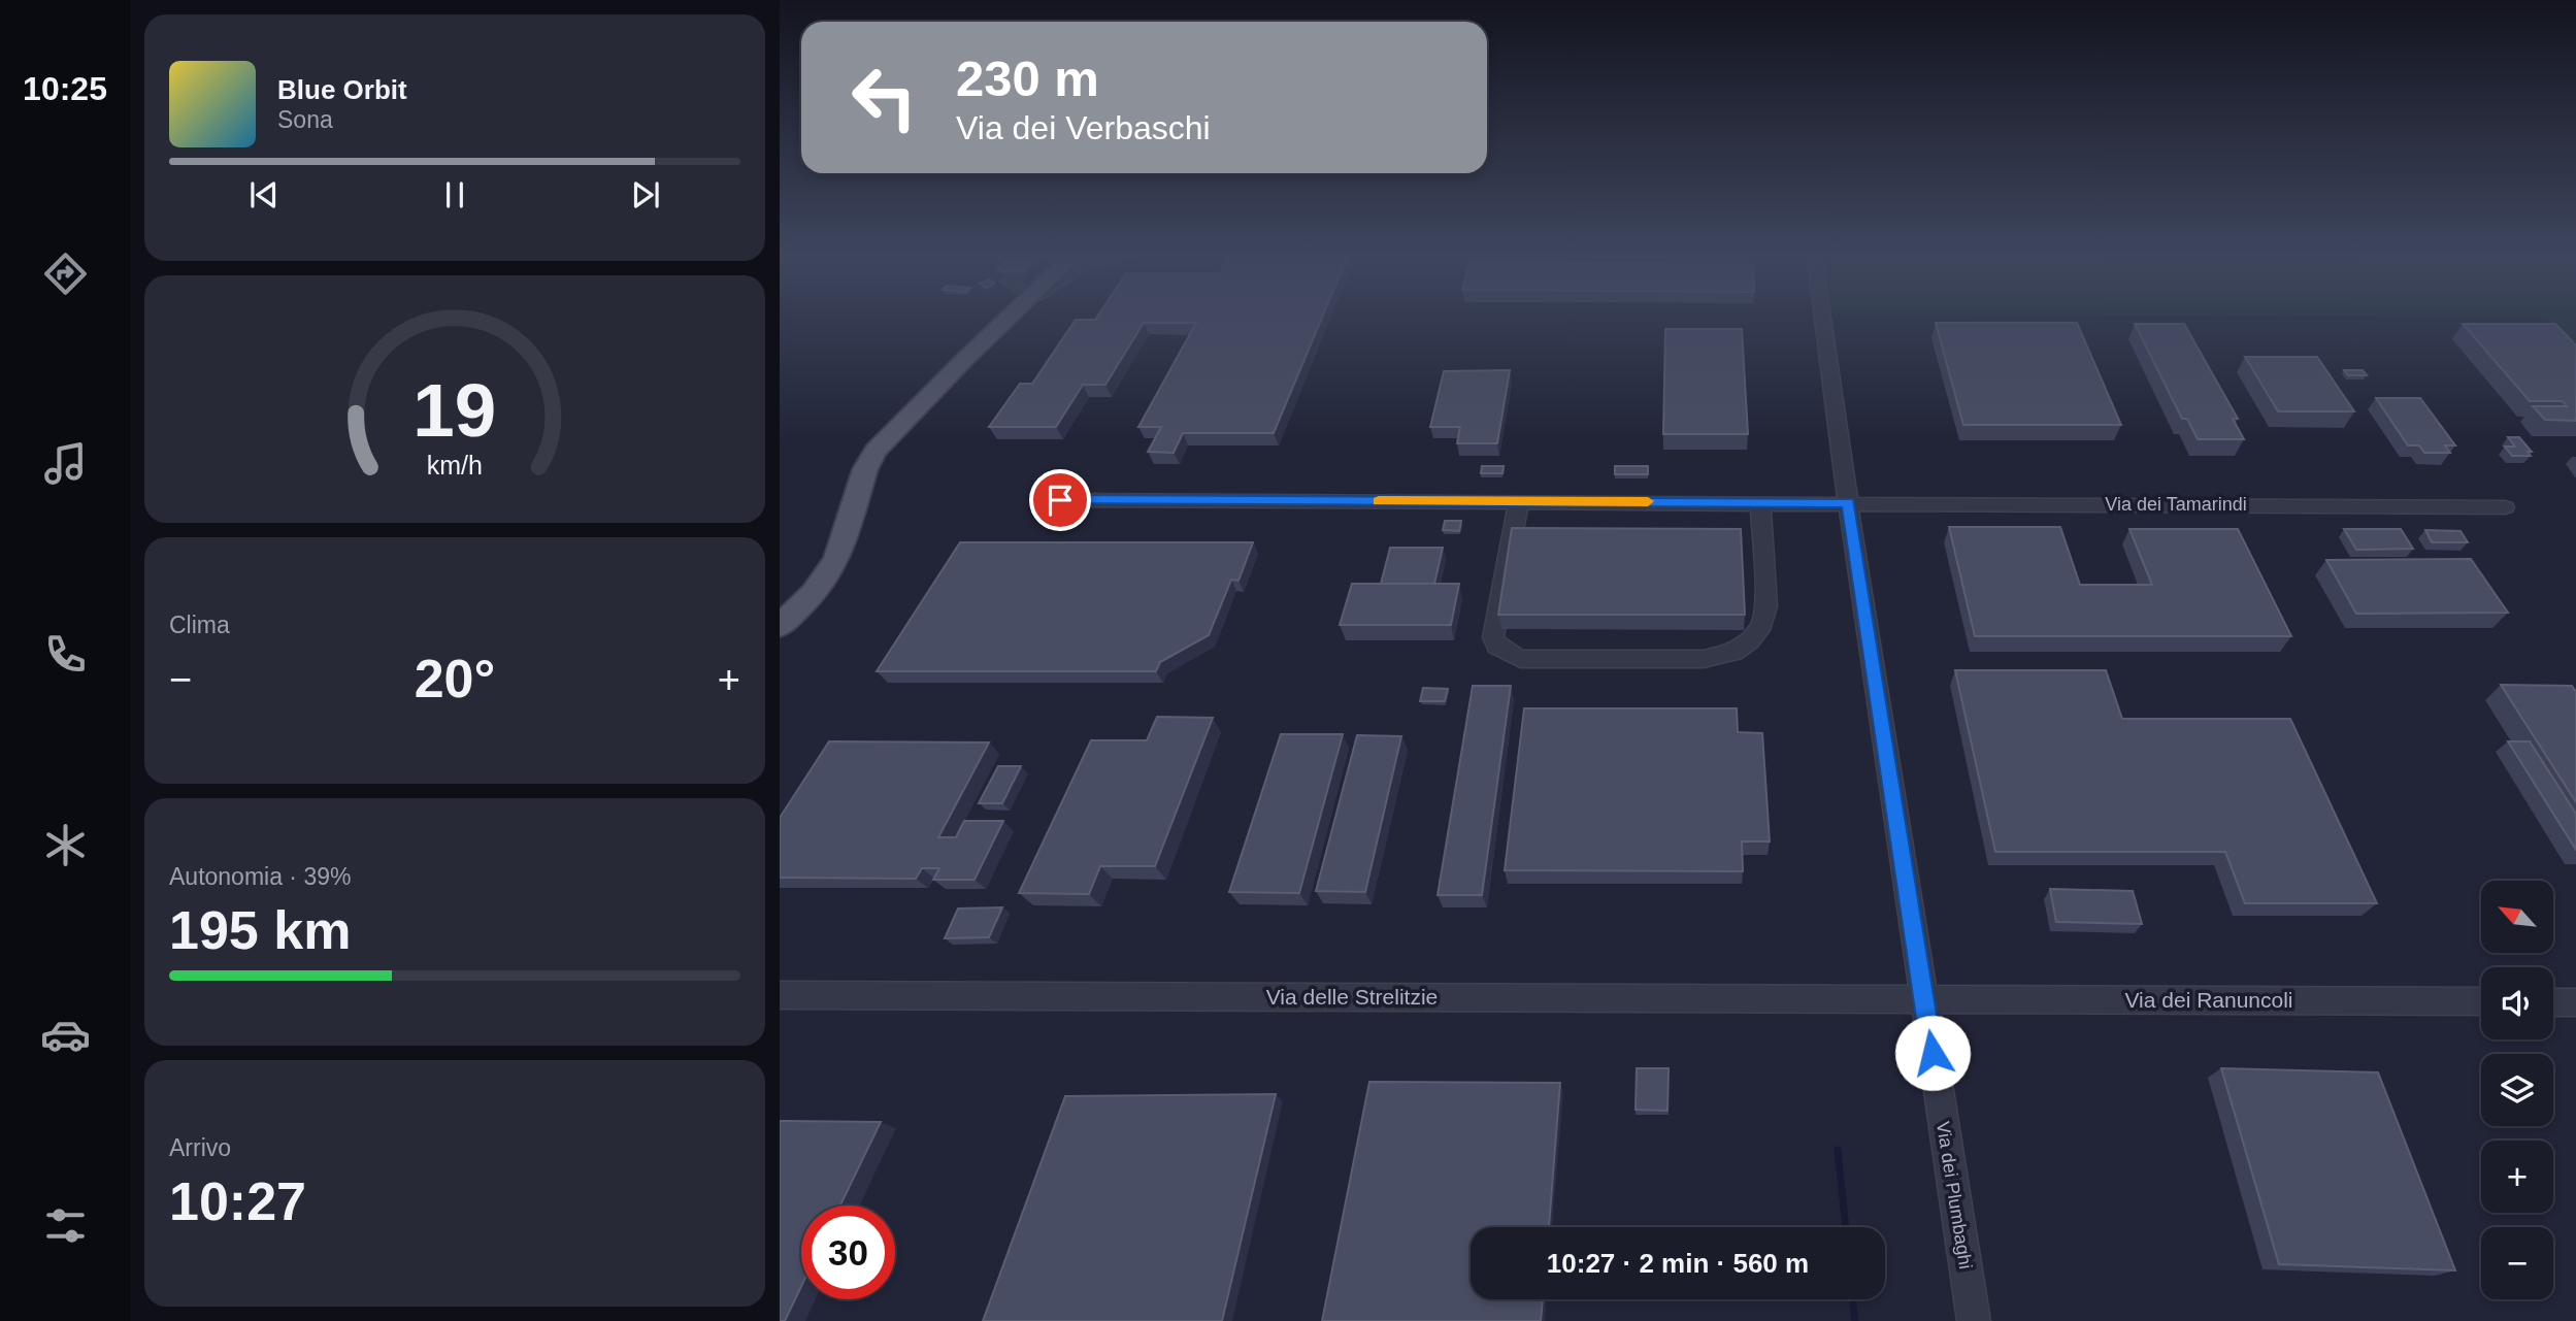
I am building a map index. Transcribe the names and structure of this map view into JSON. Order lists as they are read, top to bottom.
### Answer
{
  "streets": {
    "street": [
      "Via dei Tamarindi",
      "Via delle Strelitzie",
      "Via dei Ranuncoli",
      "Via dei Plumbaghi"
    ]
  },
  "crossings": [
    ["Via dei Tamarindi", "Via dei Plumbaghi"],
    ["Via delle Strelitzie", "Via dei Ranuncoli"],
    ["Via delle Strelitzie", "Via dei Plumbaghi"],
    ["Via dei Ranuncoli", "Via dei Plumbaghi"]
  ],
  "north": "top left",
  "page": {
    "tabs": "10:25",
    "turn": ["230 m", "Via dei Verbaschi"],
    "song": ["Blue Orbit", "Sona"],
    "tile": [
      "Clima",
      ["Autonomia · 39%", "195 km"],
      ["Arrivo", "10:27"]
    ],
    "heat": ["−", "20°", "+"],
    "map_buttons": ["+", "−"],
    "limit": "30",
    "trip": "10:27 · 2 min · 560 m",
    "gauge": ["19", "km/h"]
  }
}
